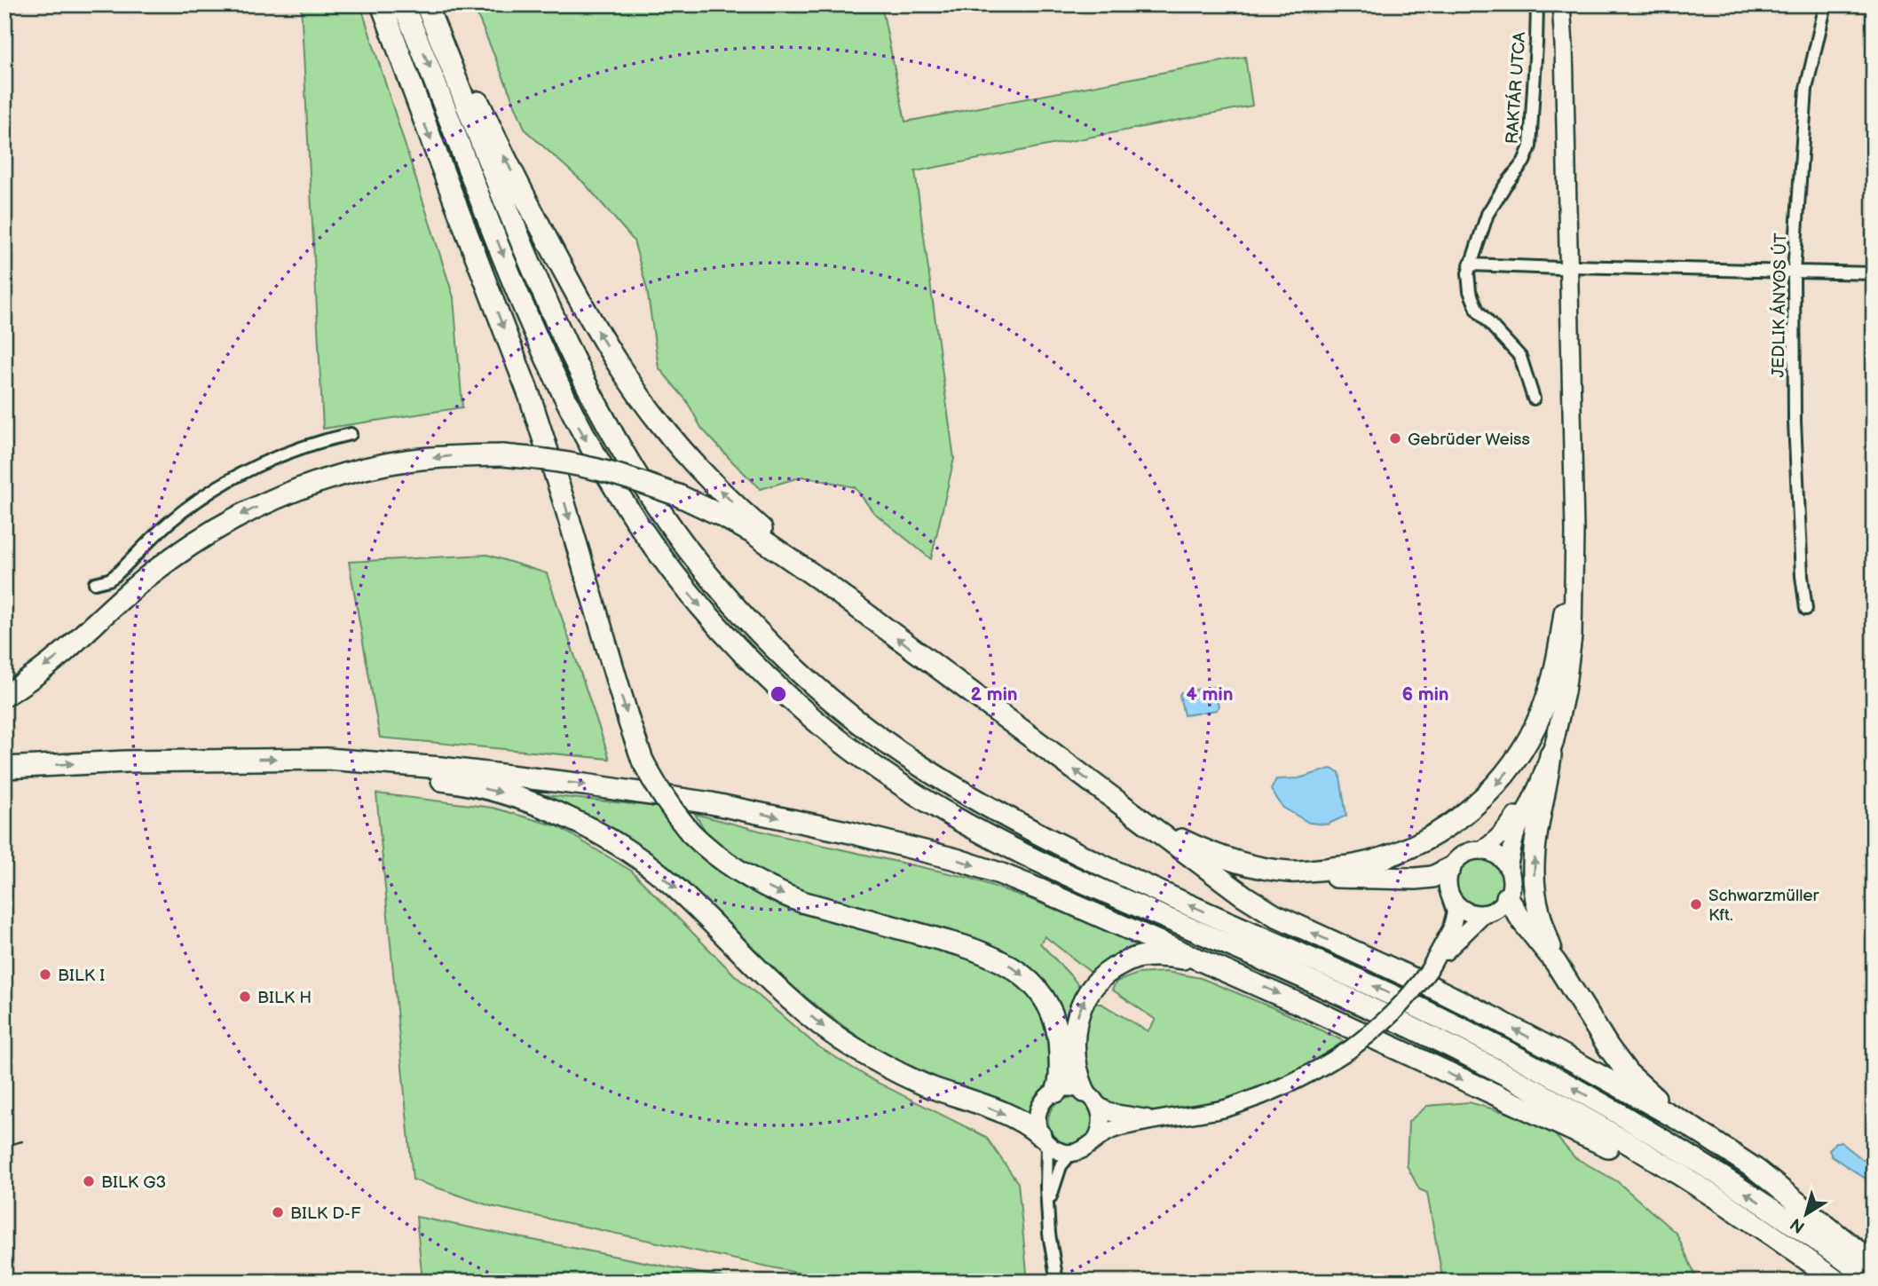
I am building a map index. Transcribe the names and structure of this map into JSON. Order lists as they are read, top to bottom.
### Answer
{
  "streets": {
    "street": ["RAKTÁR UTCA", "JEDLIK ÁNYOS ÚT"]
  },
  "places": [
    "Gebrüder Weiss",
    "Schwarzmüller Kft.",
    "BILK I",
    "BILK H",
    "BILK G3",
    "BILK D-F"
  ],
  "north": "bottom left",
  "rings": ["2 min", "4 min", "6 min"]
}
